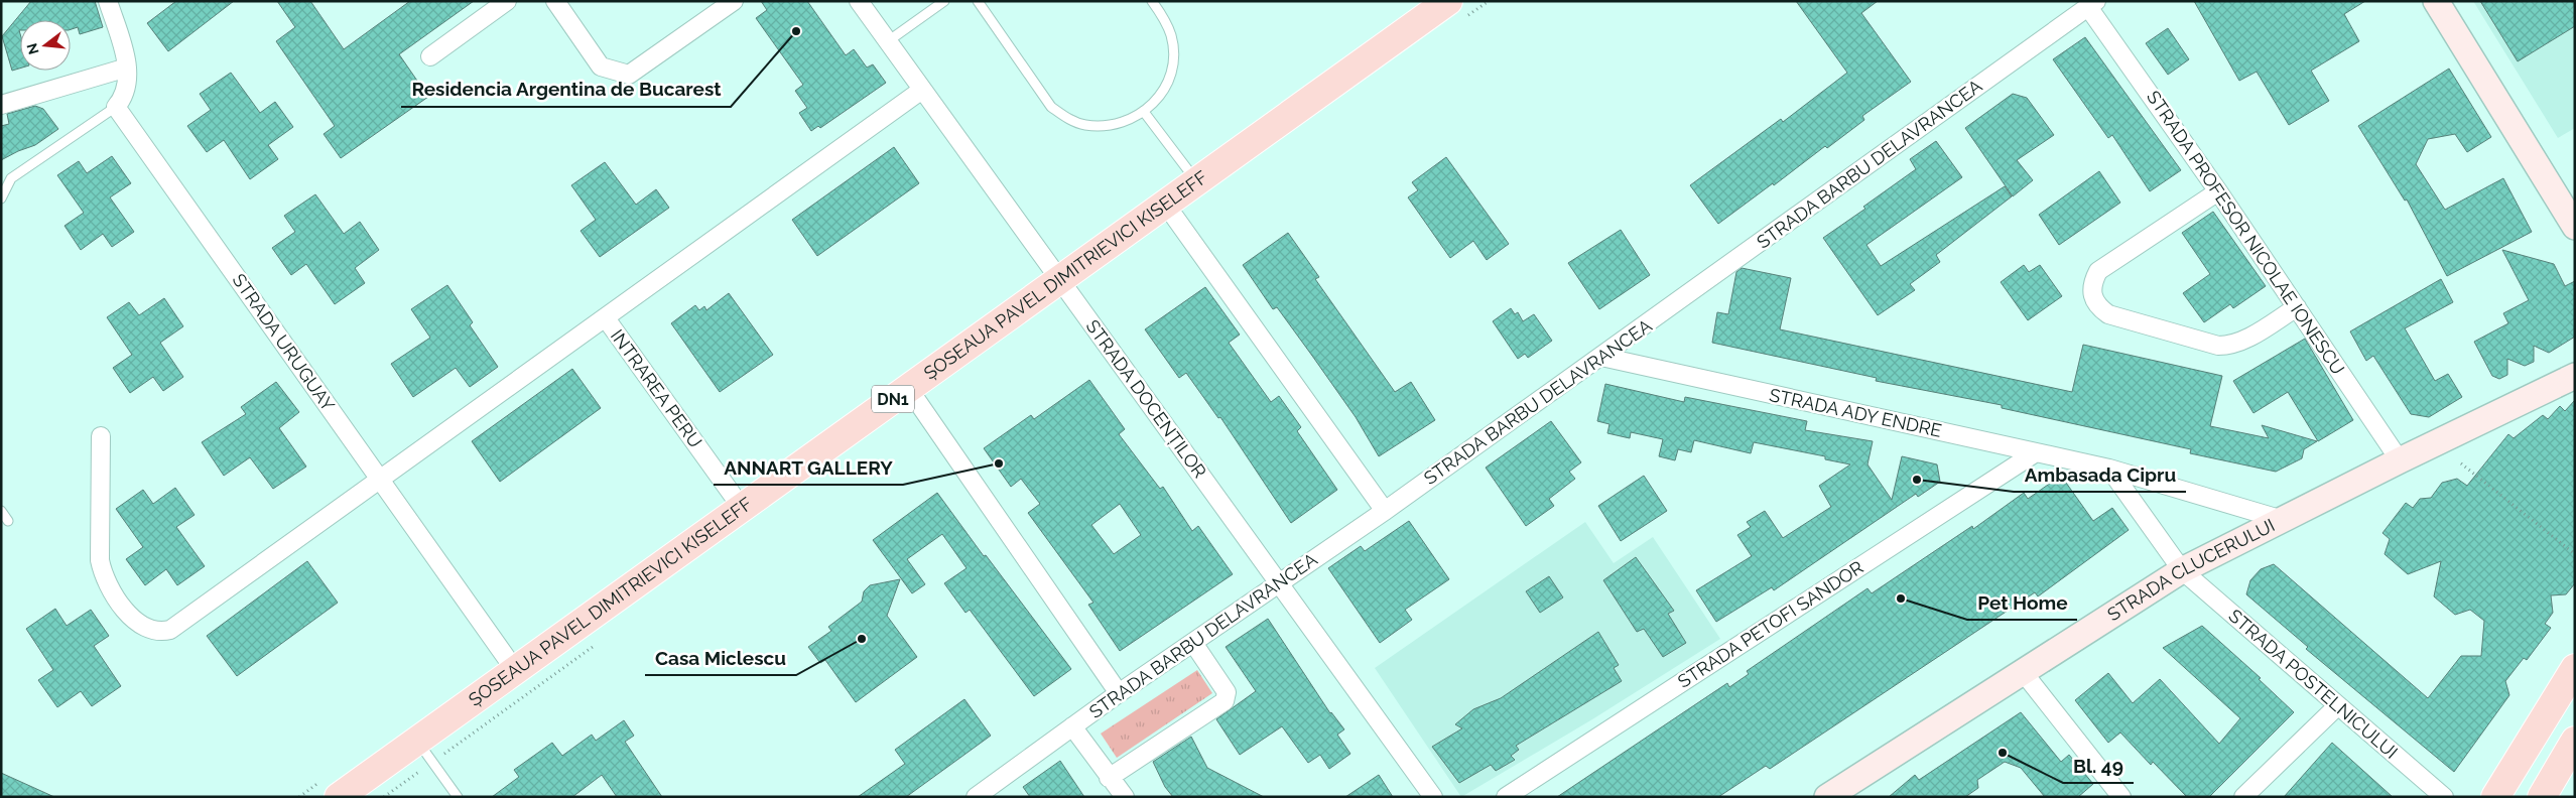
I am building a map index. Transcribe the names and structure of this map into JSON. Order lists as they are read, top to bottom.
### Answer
{
  "streets": {
    "main road": ["ȘOSEAUA PAVEL DIMITRIEVICI KISELEFF", "DN1"],
    "street": [
      "STRADA BARBU DELAVRANCEA",
      "STRADA PROFESOR NICOLAE IONESCU",
      "STRADA URUGUAY",
      "INTRAREA PERU",
      "STRADA DOCENȚILOR",
      "STRADA ADY ENDRE",
      "STRADA CLUCERULUI",
      "STRADA PETOFI SANDOR",
      "STRADA POSTELNICULUI"
    ]
  },
  "crossings": [
    ["STRADA BARBU DELAVRANCEA", "STRADA PROFESOR NICOLAE IONESCU"],
    ["STRADA BARBU DELAVRANCEA", "STRADA DOCENȚILOR"],
    ["STRADA BARBU DELAVRANCEA", "STRADA ADY ENDRE"],
    ["STRADA PROFESOR NICOLAE IONESCU", "STRADA CLUCERULUI"],
    ["ȘOSEAUA PAVEL DIMITRIEVICI KISELEFF", "STRADA URUGUAY"],
    ["ȘOSEAUA PAVEL DIMITRIEVICI KISELEFF", "INTRAREA PERU"],
    ["ȘOSEAUA PAVEL DIMITRIEVICI KISELEFF", "STRADA DOCENȚILOR"],
    ["STRADA ADY ENDRE", "STRADA CLUCERULUI"],
    ["STRADA ADY ENDRE", "STRADA PETOFI SANDOR"],
    ["STRADA CLUCERULUI", "STRADA POSTELNICULUI"]
  ],
  "places": [
    "Residencia Argentina de Bucarest",
    "ANNART GALLERY",
    "Ambasada Cipru",
    "Pet Home",
    "Casa Miclescu",
    "Bl. 49"
  ],
  "north": "left"
}
